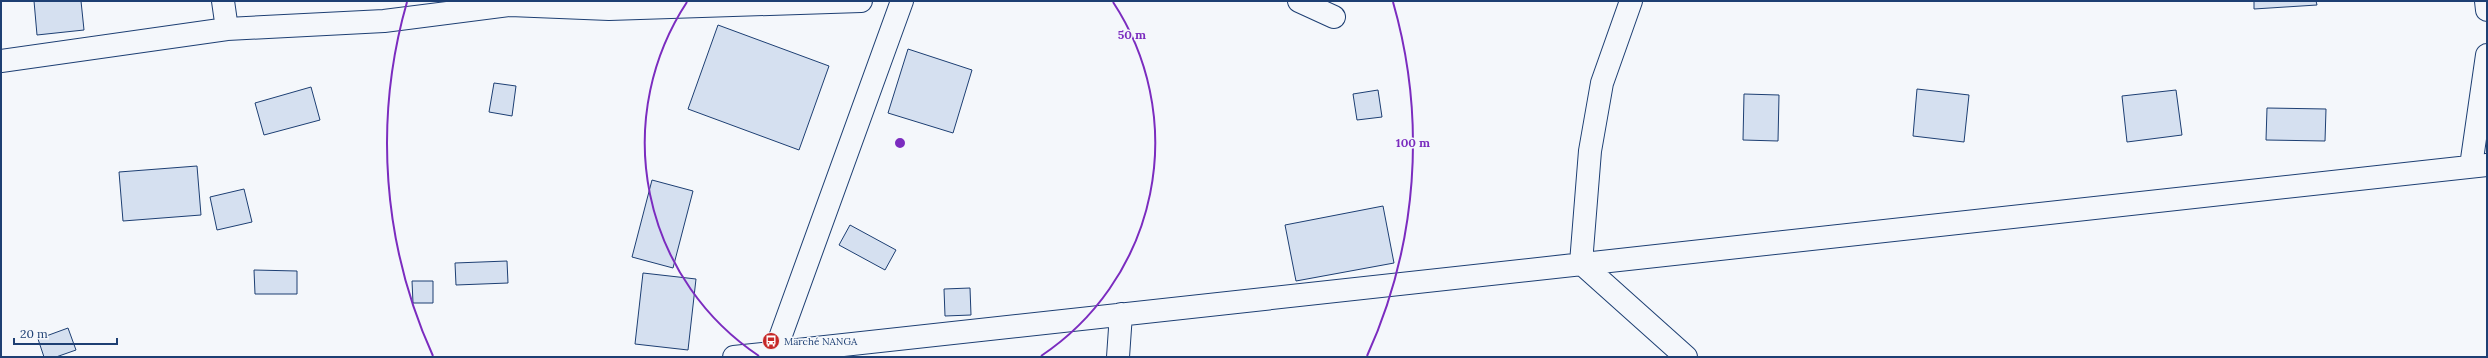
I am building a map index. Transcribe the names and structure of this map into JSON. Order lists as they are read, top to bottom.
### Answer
{
  "places": {
    "bus stop": ["Marché NANGA"]
  },
  "scale_bar": "20 m",
  "rings": ["50 m", "100 m"]
}
